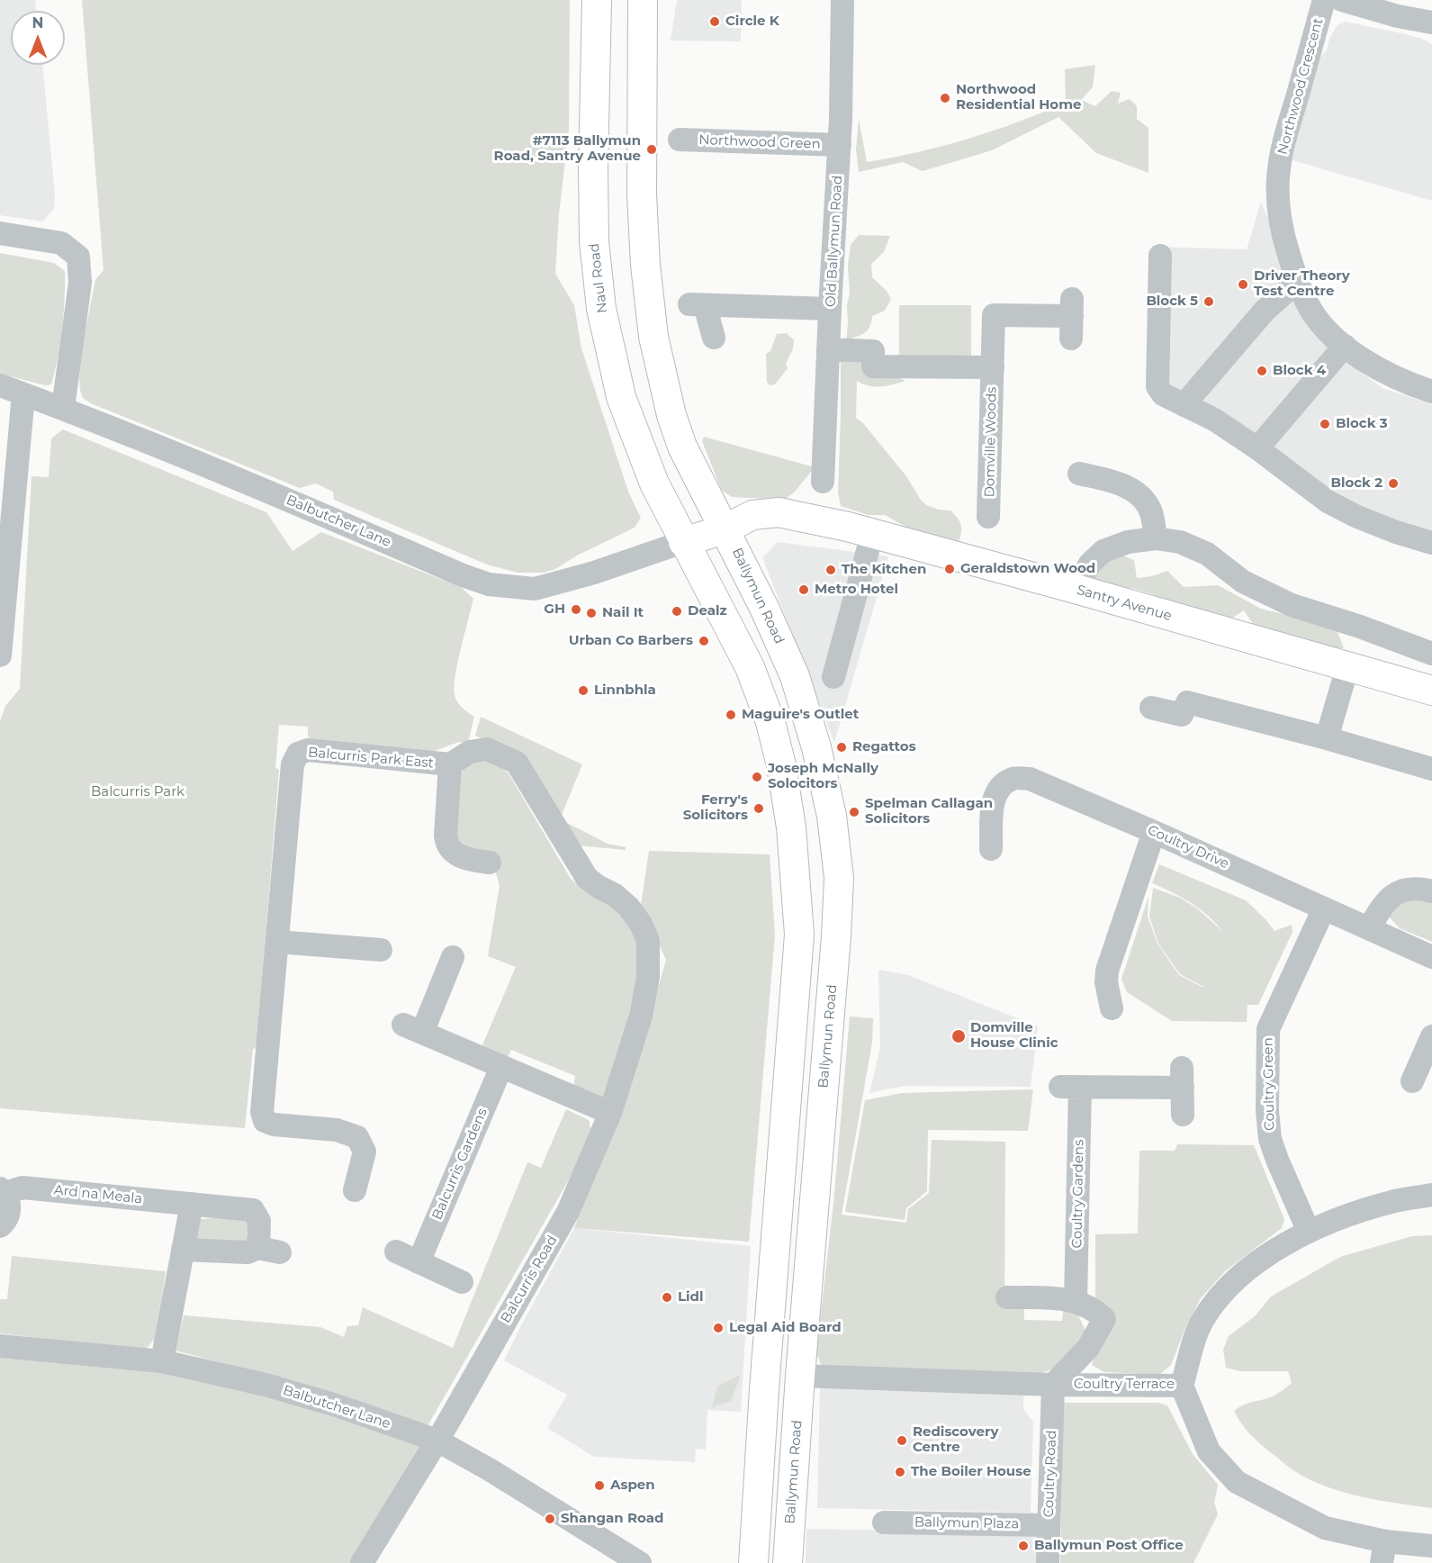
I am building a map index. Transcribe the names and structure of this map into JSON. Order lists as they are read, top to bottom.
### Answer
{
  "streets": {
    "main road": ["Naul Road", "Ballymun Road", "Santry Avenue"],
    "street": [
      "Northwood Crescent",
      "Northwood Green",
      "Old Ballymun Road",
      "Domville Woods",
      "Balbutcher Lane",
      "Balcurris Park East",
      "Coultry Drive",
      "Coultry Green",
      "Balcurris Gardens",
      "Coultry Gardens",
      "Ard na Meala",
      "Balcurris Road",
      "Coultry Terrace",
      "Coultry Road",
      "Ballymun Plaza"
    ]
  },
  "crossings": [
    ["Northwood Green", "Old Ballymun Road"],
    ["Old Ballymun Road", "Domville Woods"],
    ["Naul Road", "Balbutcher Lane"],
    ["Balbutcher Lane", "Balcurris Road"],
    ["Ballymun Road", "Santry Avenue"],
    ["Ballymun Road", "Coultry Terrace"],
    ["Balcurris Park East", "Balcurris Road"],
    ["Coultry Drive", "Coultry Green"],
    ["Coultry Green", "Coultry Terrace"],
    ["Coultry Terrace", "Coultry Road"],
    ["Coultry Road", "Ballymun Plaza"]
  ],
  "parks": ["Balcurris Park"],
  "places": [
    "Circle K",
    "Northwood Residential Home",
    "#7113 Ballymun Road, Santry Avenue",
    "Driver Theory Test Centre",
    "Block 5",
    "Block 4",
    "Block 3",
    "Block 2",
    "Geraldstown Wood",
    "The Kitchen",
    "Metro Hotel",
    "GH",
    "Dealz",
    "Nail It",
    "Urban Co Barbers",
    "Linnbhla",
    "Maguire's Outlet",
    "Regattos",
    "Joseph McNally Solocitors",
    "Ferry's Solicitors",
    "Spelman Callagan Solicitors",
    "Domville House Clinic",
    "Lidl",
    "Legal Aid Board",
    "Rediscovery Centre",
    "The Boiler House",
    "Aspen",
    "Shangan Road",
    "Ballymun Post Office"
  ],
  "north": "top"
}
